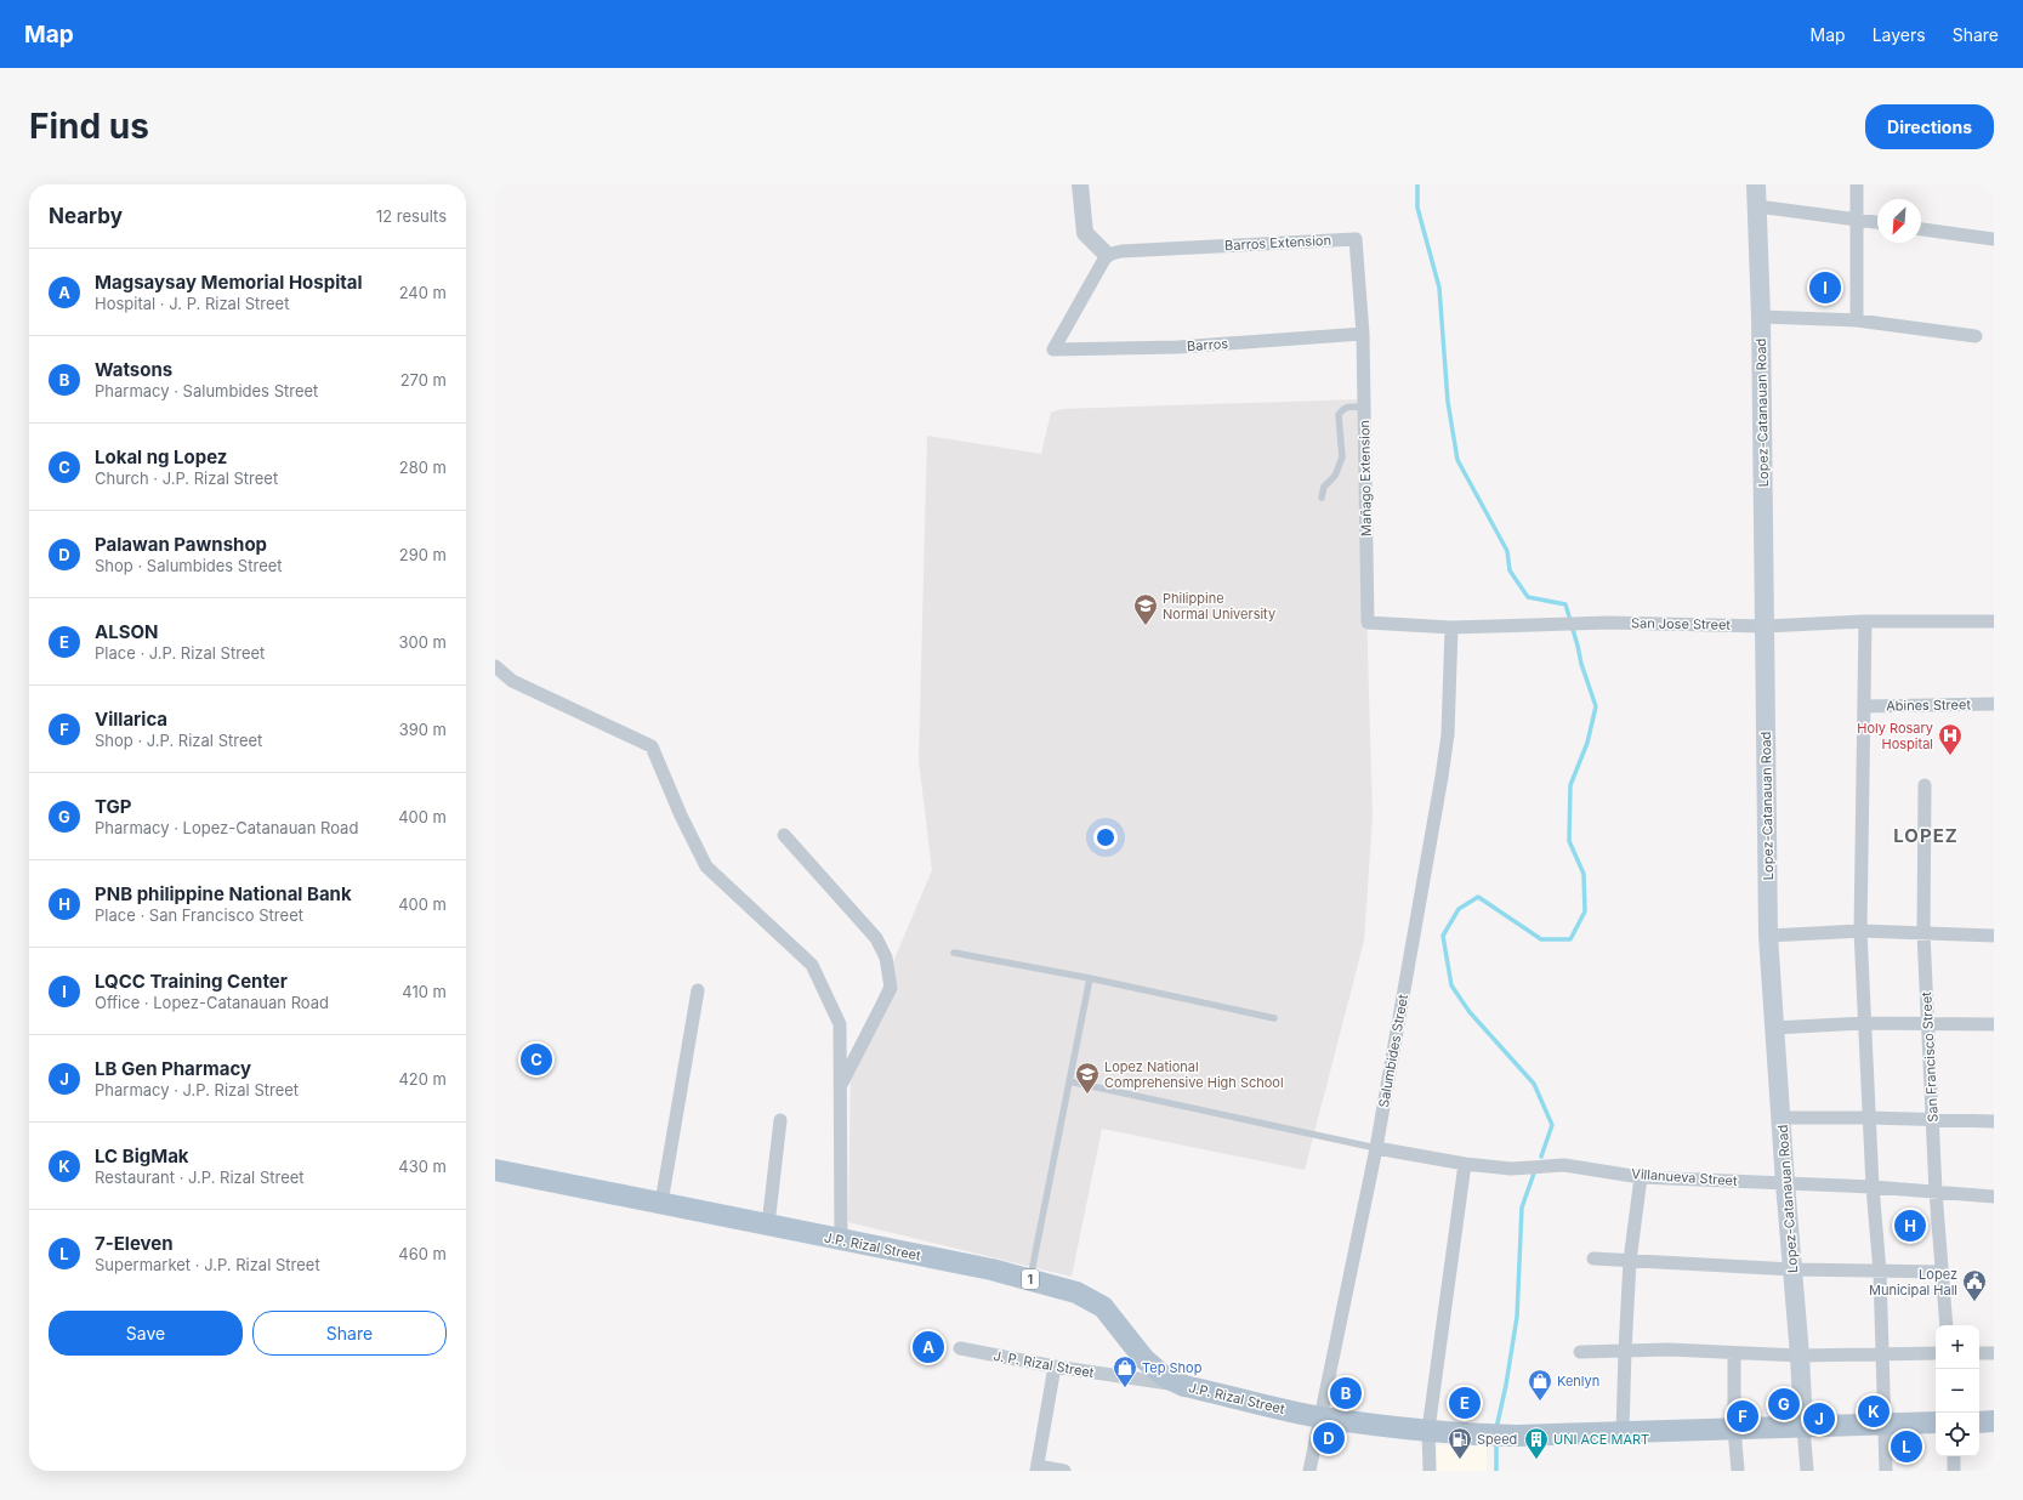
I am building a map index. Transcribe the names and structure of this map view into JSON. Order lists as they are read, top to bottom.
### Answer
{
  "streets": {
    "main road": ["Lopez-Catanauan Road", "J.P. Rizal Street", "1"],
    "street": [
      "Barros Extension",
      "Barros",
      "Mañago Extension",
      "San Jose Street",
      "Abines Street",
      "Salumbides Street",
      "San Francisco Street",
      "Villanueva Street",
      "J. P. Rizal Street"
    ]
  },
  "crossings": [
    ["Barros Extension", "Barros"],
    ["Barros Extension", "Mañago Extension"],
    ["Barros", "Mañago Extension"],
    ["Lopez-Catanauan Road", "San Jose Street"],
    ["Lopez-Catanauan Road", "Villanueva Street"],
    ["Lopez-Catanauan Road", "J.P. Rizal Street"],
    ["Mañago Extension", "San Jose Street"],
    ["San Jose Street", "Salumbides Street"],
    ["Salumbides Street", "Villanueva Street"],
    ["Salumbides Street", "J.P. Rizal Street"],
    ["San Francisco Street", "Villanueva Street"],
    ["J.P. Rizal Street", "J. P. Rizal Street"]
  ],
  "districts": ["LOPEZ"],
  "places": {
    "school or university": ["Philippine Normal University", "Lopez National Comprehensive High School"],
    "hospital": ["Holy Rosary Hospital"],
    "public building": ["Lopez Municipal Hall"],
    "shop": ["Tep Shop", "Kenlyn"],
    "fuel station": ["Speed"],
    "building": ["UNI ACE MART"]
  },
  "north": "bottom left",
  "page": {
    "header": "Map",
    "nav": ["Map", "Layers", "Share"],
    "buttons": [
      "Directions",
      ["Save", "Share"]
    ],
    "title": "Find us",
    "heading": ["Nearby", "12 results"],
    "list": [
      {
        "mark": "A",
        "name": "Magsaysay Memorial Hospital",
        "note": "Hospital · J. P. Rizal Street",
        "value": "240 m"
      },
      {
        "mark": "B",
        "name": "Watsons",
        "note": "Pharmacy · Salumbides Street",
        "value": "270 m"
      },
      {
        "mark": "C",
        "name": "Lokal ng Lopez",
        "note": "Church · J.P. Rizal Street",
        "value": "280 m"
      },
      {
        "mark": "D",
        "name": "Palawan Pawnshop",
        "note": "Shop · Salumbides Street",
        "value": "290 m"
      },
      {
        "mark": "E",
        "name": "ALSON",
        "note": "Place · J.P. Rizal Street",
        "value": "300 m"
      },
      {
        "mark": "F",
        "name": "Villarica",
        "note": "Shop · J.P. Rizal Street",
        "value": "390 m"
      },
      {
        "mark": "G",
        "name": "TGP",
        "note": "Pharmacy · Lopez-Catanauan Road",
        "value": "400 m"
      },
      {
        "mark": "H",
        "name": "PNB philippine National Bank",
        "note": "Place · San Francisco Street",
        "value": "400 m"
      },
      {
        "mark": "I",
        "name": "LQCC Training Center",
        "note": "Office · Lopez-Catanauan Road",
        "value": "410 m"
      },
      {
        "mark": "J",
        "name": "LB Gen Pharmacy",
        "note": "Pharmacy · J.P. Rizal Street",
        "value": "420 m"
      },
      {
        "mark": "K",
        "name": "LC BigMak",
        "note": "Restaurant · J.P. Rizal Street",
        "value": "430 m"
      },
      {
        "mark": "L",
        "name": "7-Eleven",
        "note": "Supermarket · J.P. Rizal Street",
        "value": "460 m"
      }
    ],
    "pins": [
      "I",
      "C",
      "H",
      "A",
      "B",
      "E",
      "G",
      "K",
      "F",
      "J",
      "D",
      "L"
    ],
    "map_buttons": ["+", "−"]
  }
}
